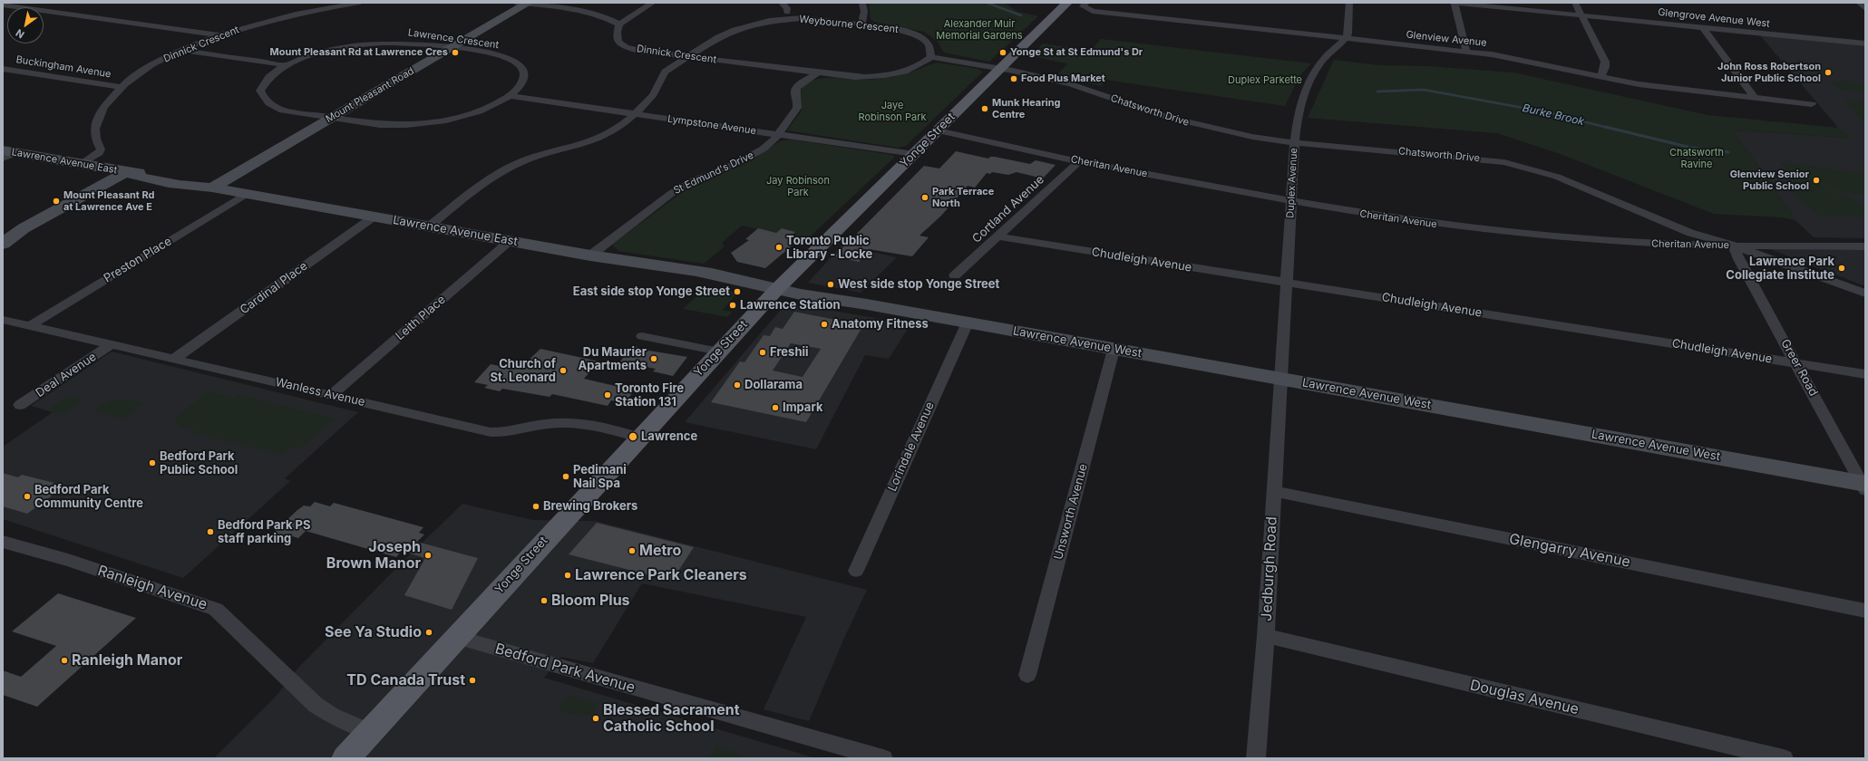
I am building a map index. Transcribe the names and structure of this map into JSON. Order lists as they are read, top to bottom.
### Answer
{
  "streets": {
    "main road": [
      "Mount Pleasant Road",
      "Yonge Street",
      "Lawrence Avenue East",
      "Lawrence Avenue West"
    ],
    "street": [
      "Glengrove Avenue West",
      "Weybourne Crescent",
      "Lawrence Crescent",
      "Glenview Avenue",
      "Dinnick Crescent",
      "Buckingham Avenue",
      "Chatsworth Drive",
      "Lympstone Avenue",
      "Cheritan Avenue",
      "St Edmund's Drive",
      "Duplex Avenue",
      "Cortland Avenue",
      "Preston Place",
      "Chudleigh Avenue",
      "Cardinal Place",
      "Leith Place",
      "Greer Road",
      "Deal Avenue",
      "Wanless Avenue",
      "Lorindale Avenue",
      "Unsworth Avenue",
      "Glengarry Avenue",
      "Jedburgh Road",
      "Ranleigh Avenue",
      "Bedford Park Avenue",
      "Douglas Avenue"
    ]
  },
  "crossings": [
    ["Weybourne Crescent", "Dinnick Crescent"],
    ["Weybourne Crescent", "Lympstone Avenue"],
    ["Weybourne Crescent", "Lawrence Avenue East"],
    ["Lawrence Crescent", "Mount Pleasant Road"],
    ["Lawrence Crescent", "Lympstone Avenue"],
    ["Glenview Avenue", "Duplex Avenue"],
    ["Dinnick Crescent", "Buckingham Avenue"],
    ["Dinnick Crescent", "Lawrence Avenue East"],
    ["Dinnick Crescent", "St Edmund's Drive"],
    ["Mount Pleasant Road", "Lawrence Avenue East"],
    ["Chatsworth Drive", "Yonge Street"],
    ["Chatsworth Drive", "Cheritan Avenue"],
    ["Chatsworth Drive", "Duplex Avenue"],
    ["Chatsworth Drive", "Greer Road"],
    ["Lympstone Avenue", "Yonge Street"],
    ["Lympstone Avenue", "St Edmund's Drive"],
    ["Yonge Street", "Lawrence Avenue East"],
    ["Yonge Street", "Cheritan Avenue"],
    ["Yonge Street", "Lawrence Avenue West"],
    ["Yonge Street", "Wanless Avenue"],
    ["Yonge Street", "Ranleigh Avenue"],
    ["Yonge Street", "Bedford Park Avenue"],
    ["Lawrence Avenue East", "St Edmund's Drive"],
    ["Lawrence Avenue East", "Preston Place"],
    ["Lawrence Avenue East", "Cardinal Place"],
    ["Lawrence Avenue East", "Leith Place"],
    ["Lawrence Avenue East", "Lawrence Avenue West"],
    ["Cheritan Avenue", "Duplex Avenue"],
    ["Cheritan Avenue", "Cortland Avenue"],
    ["Cheritan Avenue", "Greer Road"],
    ["Duplex Avenue", "Chudleigh Avenue"],
    ["Duplex Avenue", "Lawrence Avenue West"],
    ["Duplex Avenue", "Jedburgh Road"],
    ["Cortland Avenue", "Chudleigh Avenue"],
    ["Preston Place", "Wanless Avenue"],
    ["Chudleigh Avenue", "Greer Road"],
    ["Cardinal Place", "Wanless Avenue"],
    ["Leith Place", "Wanless Avenue"],
    ["Lawrence Avenue West", "Greer Road"],
    ["Lawrence Avenue West", "Lorindale Avenue"],
    ["Lawrence Avenue West", "Unsworth Avenue"],
    ["Lawrence Avenue West", "Jedburgh Road"],
    ["Deal Avenue", "Wanless Avenue"],
    ["Glengarry Avenue", "Jedburgh Road"],
    ["Jedburgh Road", "Douglas Avenue"]
  ],
  "water": ["Burke Brook"],
  "parks": [
    "Alexander Muir Memorial Gardens",
    "Duplex Parkette",
    "Jaye Robinson Park",
    "Chatsworth Ravine",
    "Jay Robinson Park"
  ],
  "places": [
    "Mount Pleasant Rd at Lawrence Cres",
    "Yonge St at St Edmund's Dr",
    "John Ross Robertson Junior Public School",
    "Food Plus Market",
    "Munk Hearing Centre",
    "Glenview Senior Public School",
    "Park Terrace North",
    "Mount Pleasant Rd at Lawrence Ave E",
    "Toronto Public Library - Locke",
    "Lawrence Park Collegiate Institute",
    "West side stop Yonge Street",
    "East side stop Yonge Street",
    "Lawrence Station",
    "Anatomy Fitness",
    "Freshii",
    "Du Maurier Apartments",
    "Church of St. Leonard",
    "Dollarama",
    "Toronto Fire Station 131",
    "Impark",
    "Lawrence",
    "Bedford Park Public School",
    "Pedimani Nail Spa",
    "Bedford Park Community Centre",
    "Brewing Brokers",
    "Bedford Park PS staff parking",
    "Metro",
    "Joseph Brown Manor",
    "Lawrence Park Cleaners",
    "Bloom Plus",
    "See Ya Studio",
    "Ranleigh Manor",
    "TD Canada Trust",
    "Blessed Sacrament Catholic School"
  ],
  "north": "bottom left"
}
